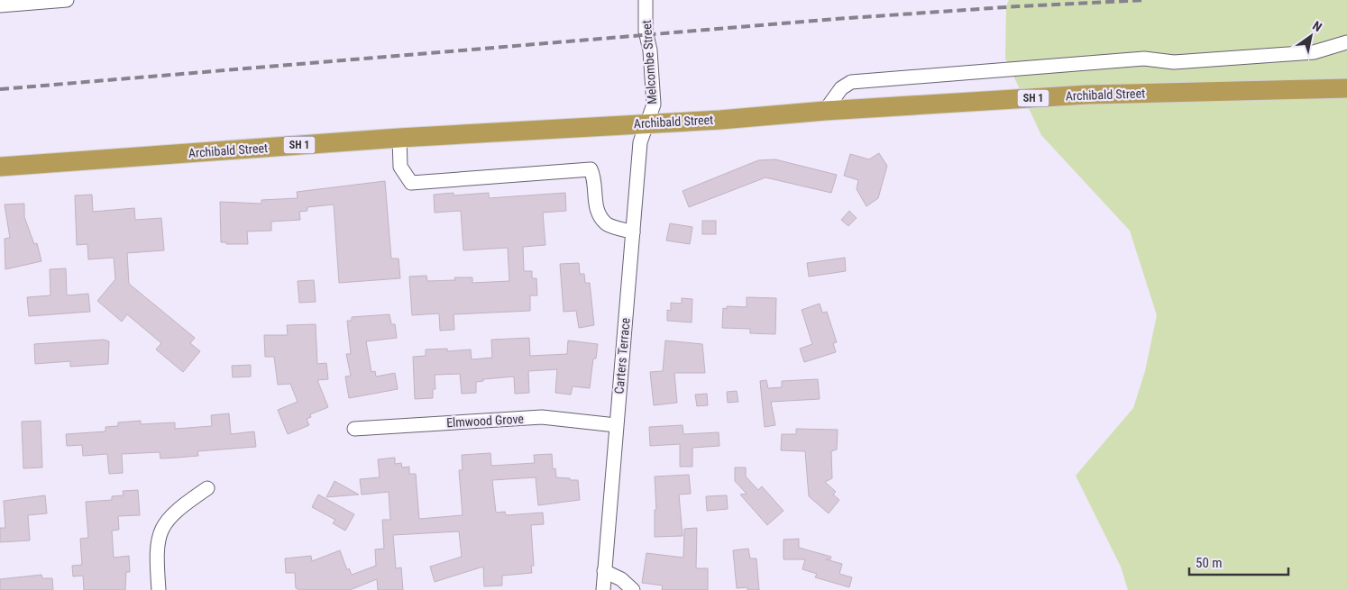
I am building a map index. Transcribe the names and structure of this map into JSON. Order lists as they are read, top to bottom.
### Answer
{
  "streets": {
    "highway": ["Archibald Street", "SH 1"],
    "street": ["Melcombe Street", "Carters Terrace", "Elmwood Grove"]
  },
  "crossings": [
    ["Melcombe Street", "Archibald Street"],
    ["Melcombe Street", "Carters Terrace"],
    ["Archibald Street", "Carters Terrace"],
    ["Carters Terrace", "Elmwood Grove"]
  ],
  "scale_bar": "50 m",
  "north": "top right"
}
